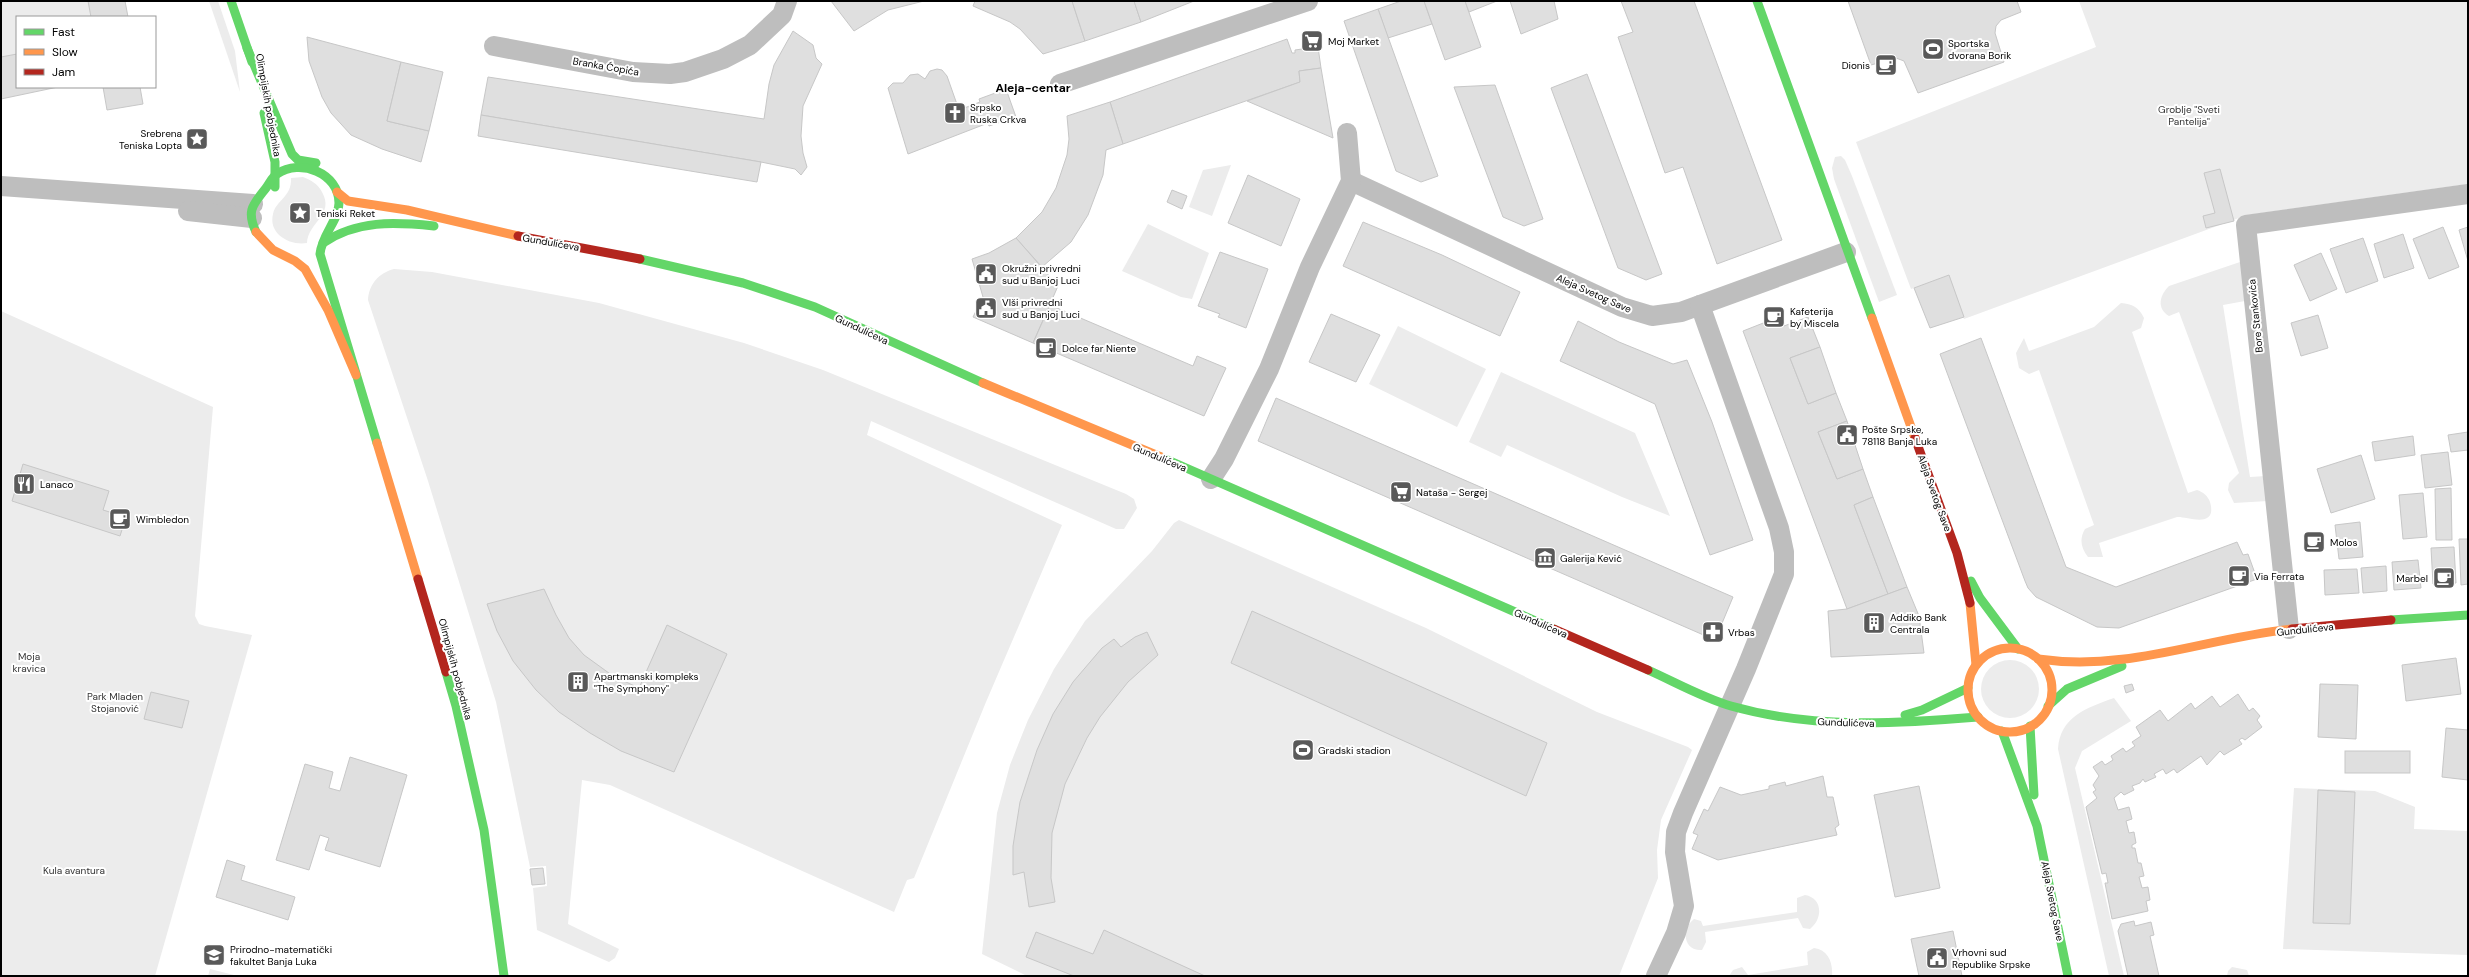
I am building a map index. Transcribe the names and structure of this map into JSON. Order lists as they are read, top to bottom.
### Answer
{
  "streets": {
    "street": [
      "Branka Ćopića",
      "Olimpijskih pobjednika",
      "Gundulićeva",
      "Aleja Svetog Save",
      "Bore Stankovića"
    ]
  },
  "crossings": [
    ["Olimpijskih pobjednika", "Gundulićeva"],
    ["Gundulićeva", "Aleja Svetog Save"],
    ["Gundulićeva", "Bore Stankovića"]
  ],
  "districts": ["Aleja-centar"],
  "parks": [
    "Groblje \"Sveti Pantelija\"",
    "Moja kravica",
    "Park Mladen Stojanović",
    "Kula avantura"
  ],
  "places": {
    "supermarket": ["Moj Market", "Nataša - Sergej"],
    "sports": ["Sportska dvorana Borik", "Gradski stadion"],
    "cafe": [
      "Dionis",
      "Kafeterija by Miscela",
      "Dolce far Niente",
      "Wimbledon",
      "Molos",
      "Via Ferrata",
      "Marbel"
    ],
    "church": ["Srpsko Ruska Crkva"],
    "place": ["Srebrena Teniska Lopta", "Teniski Reket"],
    "public building": [
      "Okružni privredni sud u Banjoj Luci",
      "VIši privredni sud u Banjoj Luci",
      "Pošte Srpske, 78118 Banja Luka",
      "Vrhovni sud Republike Srpske"
    ],
    "restaurant": ["Lanaco"],
    "museum": ["Galerija Kević"],
    "building": ["Addiko Bank Centrala", "Apartmanski kompleks \"The Symphony\""],
    "pharmacy": ["Vrbas"],
    "school or university": ["Prirodno-matematički fakultet Banja Luka"]
  },
  "legend": ["Fast", "Slow", "Jam"]
}
